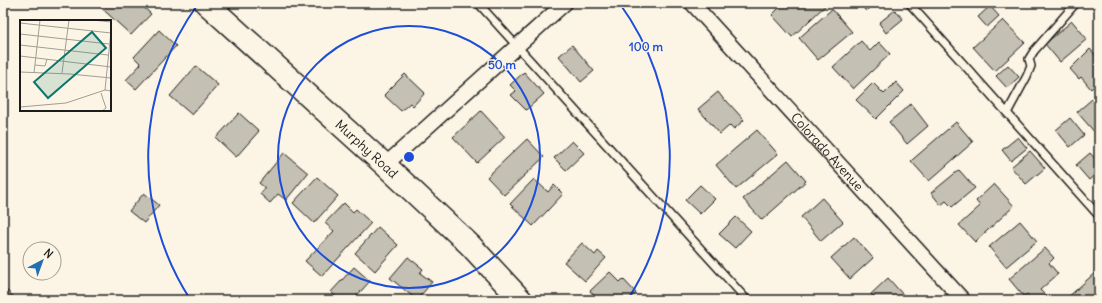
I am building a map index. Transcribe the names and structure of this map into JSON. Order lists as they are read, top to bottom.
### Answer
{
  "streets": {
    "main road": ["Murphy Road"],
    "street": ["Colorado Avenue"]
  },
  "north": "top right",
  "rings": ["100 m", "50 m"]
}
